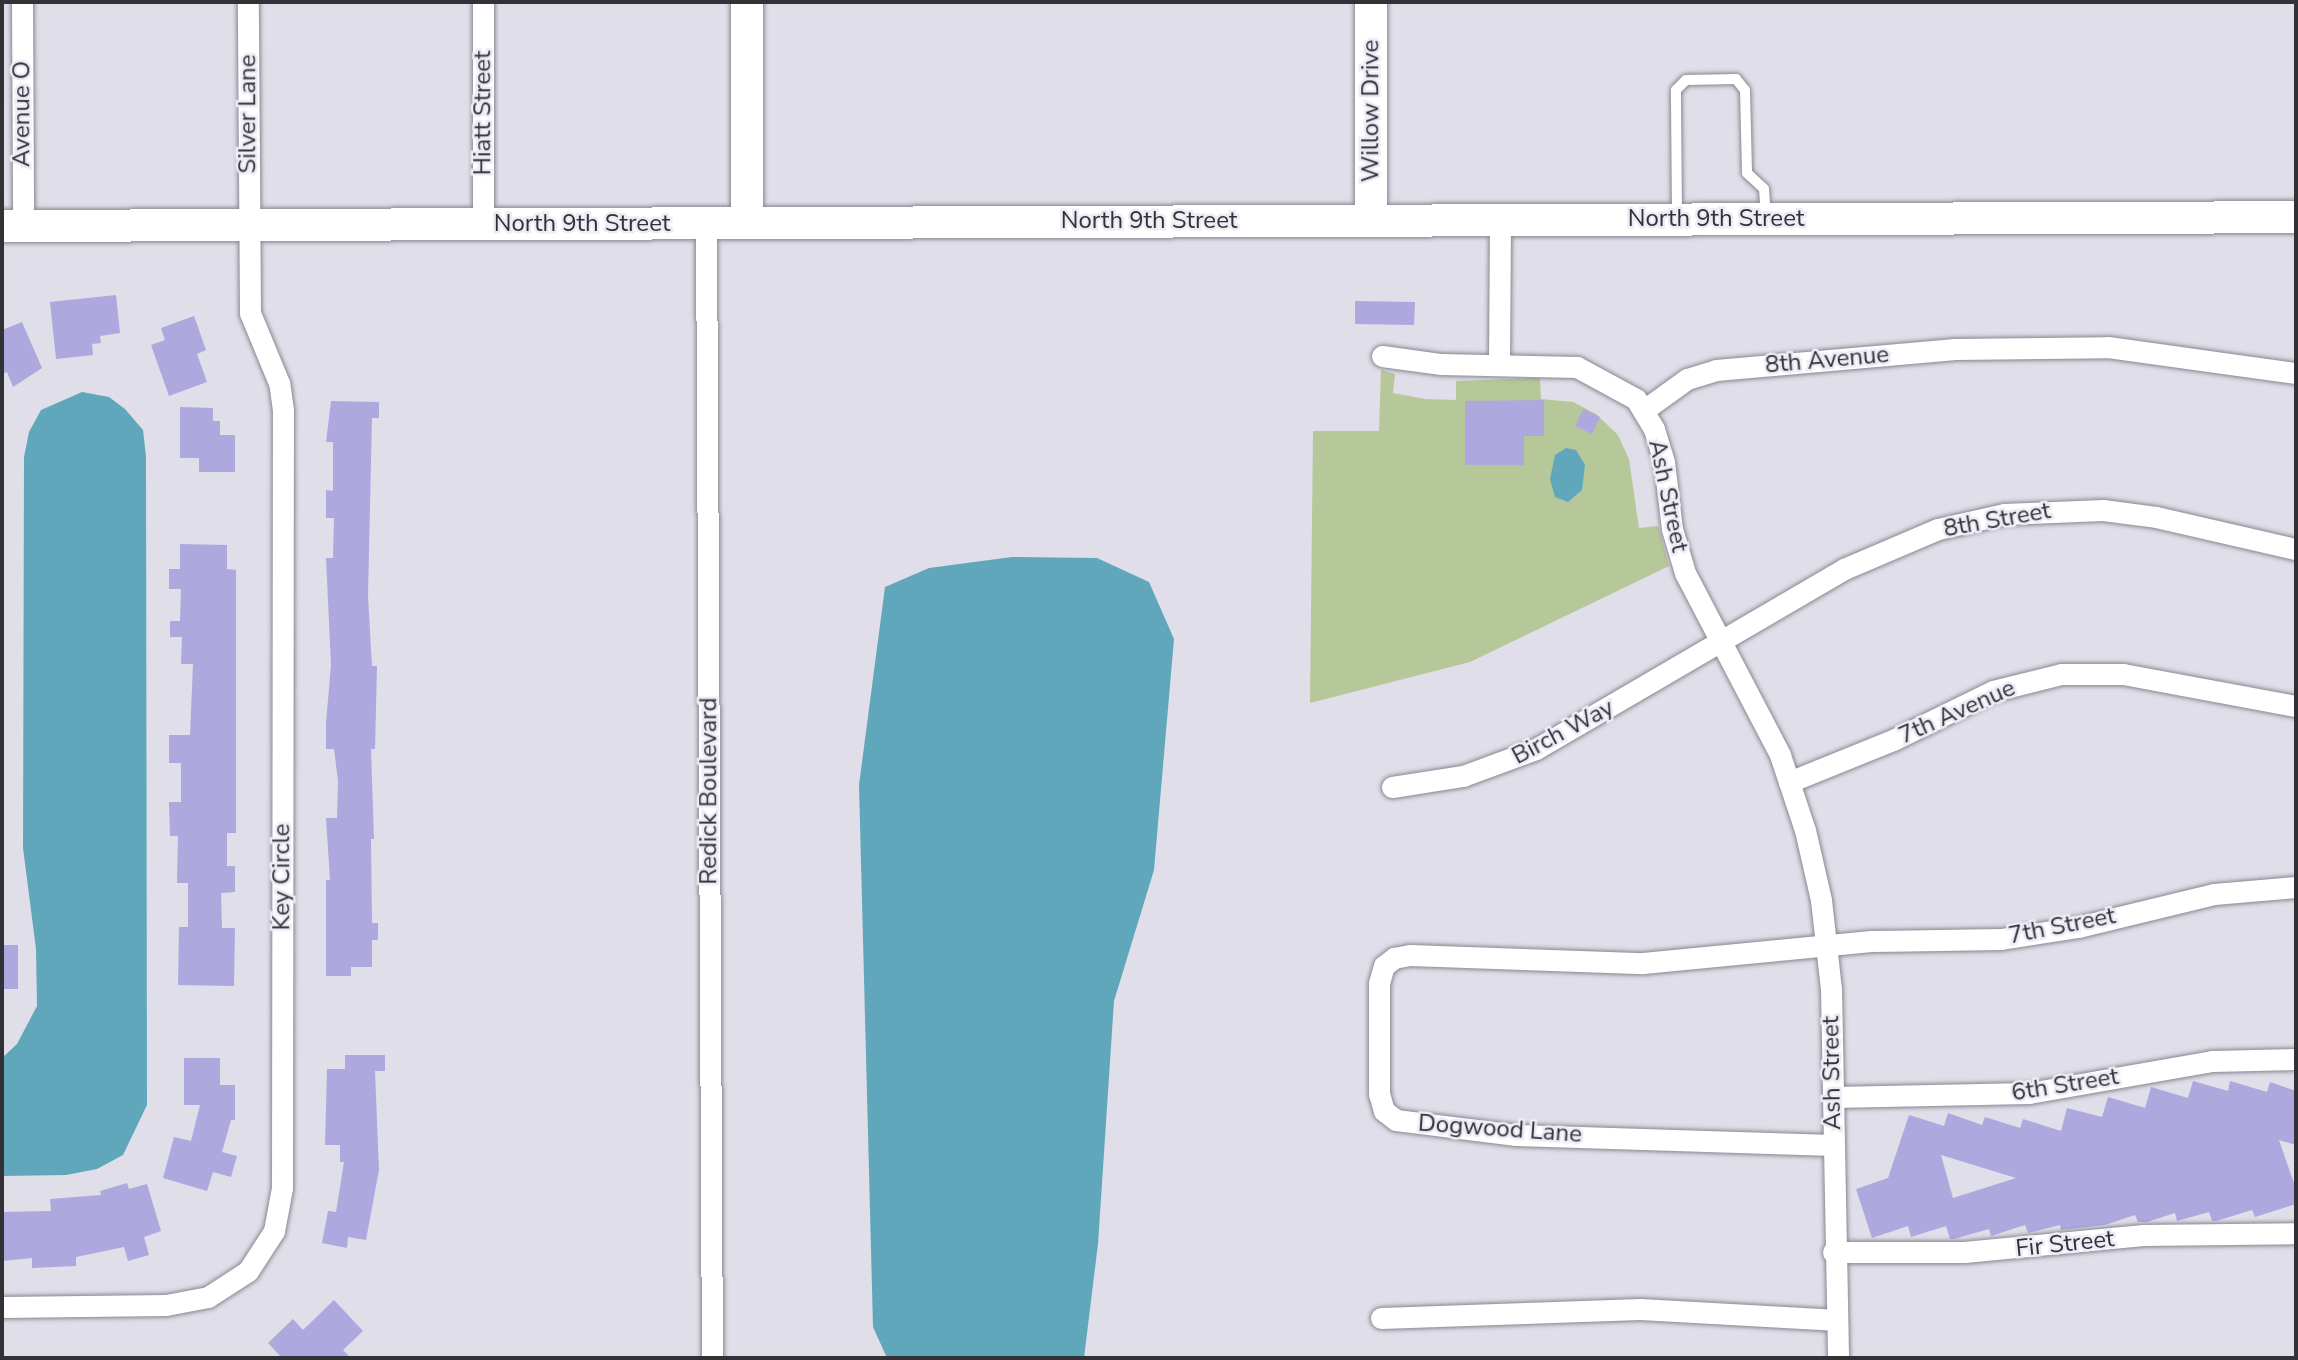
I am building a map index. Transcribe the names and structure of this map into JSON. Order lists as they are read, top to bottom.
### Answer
{
  "streets": {
    "street": [
      "Willow Drive",
      "Hiatt Street",
      "Avenue O",
      "Silver Lane",
      "North 9th Street",
      "8th Avenue",
      "Ash Street",
      "8th Street",
      "7th Avenue",
      "Birch Way",
      "Redick Boulevard",
      "Key Circle",
      "7th Street",
      "6th Street",
      "Dogwood Lane",
      "Fir Street"
    ]
  },
  "crossings": [
    ["Willow Drive", "North 9th Street"],
    ["Hiatt Street", "North 9th Street"],
    ["Avenue O", "North 9th Street"],
    ["Silver Lane", "North 9th Street"],
    ["Silver Lane", "Key Circle"],
    ["North 9th Street", "Redick Boulevard"],
    ["North 9th Street", "Key Circle"],
    ["8th Avenue", "Ash Street"],
    ["Ash Street", "8th Street"],
    ["Ash Street", "7th Avenue"],
    ["Ash Street", "Birch Way"],
    ["Ash Street", "7th Street"],
    ["Ash Street", "6th Street"],
    ["Ash Street", "Dogwood Lane"],
    ["Ash Street", "Fir Street"],
    ["8th Street", "Birch Way"],
    ["7th Street", "Dogwood Lane"]
  ]
}
